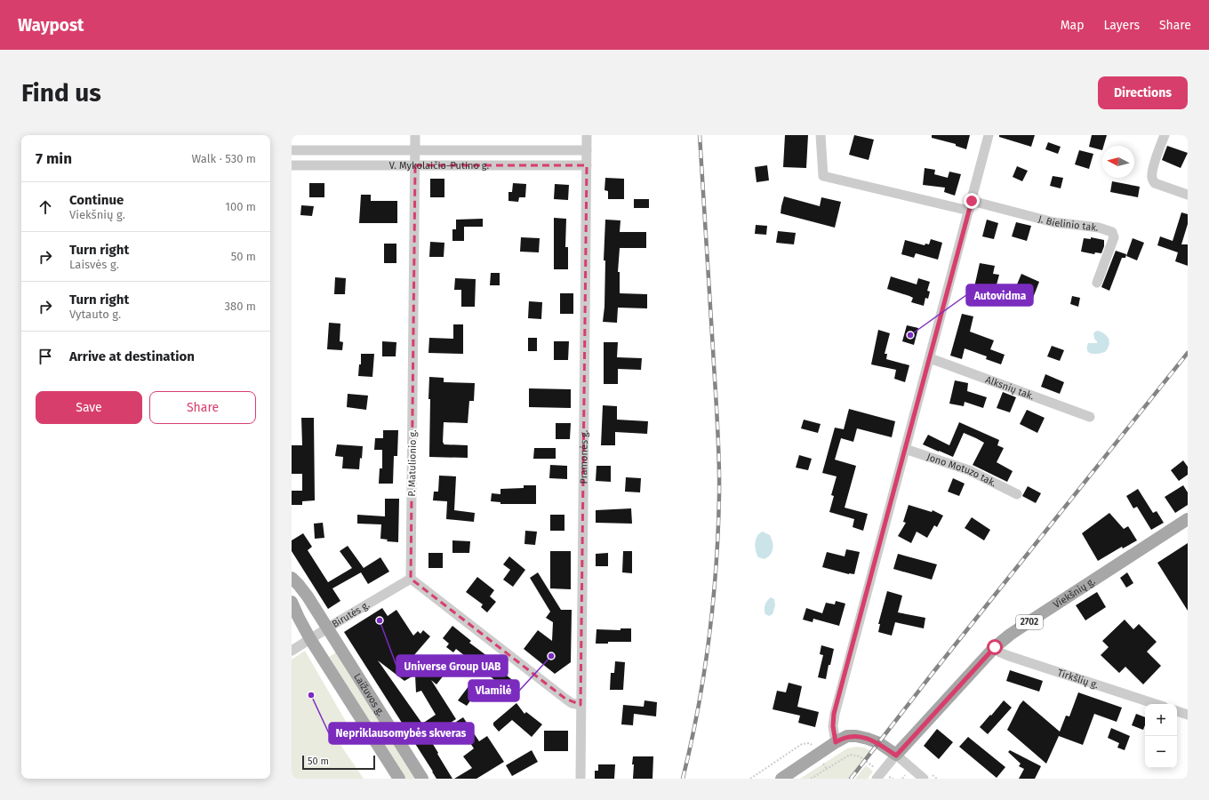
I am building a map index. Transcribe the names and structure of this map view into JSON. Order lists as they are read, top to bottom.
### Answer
{
  "streets": {
    "main road": ["Viekšnių g.", "2702", "Laižuvos g."],
    "street": [
      "V. Mykolaičio-Putino g.",
      "J. Bielinio tak.",
      "Alksnių tak.",
      "Pramonės g.",
      "P. Matulionio g.",
      "Jono Motuzo tak.",
      "Birutės g.",
      "Tirkšlių g."
    ]
  },
  "crossings": [
    ["V. Mykolaičio-Putino g.", "Pramonės g."],
    ["V. Mykolaičio-Putino g.", "P. Matulionio g."],
    ["P. Matulionio g.", "Birutės g."],
    ["Viekšnių g.", "Tirkšlių g."],
    ["Birutės g.", "Laižuvos g."]
  ],
  "places": [
    "Autovidma",
    "Universe Group UAB",
    "Vlamilė",
    "Nepriklausomybės skveras"
  ],
  "scale_bar": "50 m",
  "north": "left",
  "page": {
    "header": "Waypost",
    "nav": ["Map", "Layers", "Share"],
    "buttons": [
      "Directions",
      ["Save", "Share"]
    ],
    "title": "Find us",
    "heading": ["7 min", "Walk · 530 m"],
    "list": [
      ["Continue", "Viekšnių g.", "100 m"],
      ["Turn right", "Laisvės g.", "50 m"],
      ["Turn right", "Vytauto g.", "380 m"],
      "Arrive at destination"
    ],
    "map_buttons": ["+", "−"],
    "scale": "50 m"
  }
}
